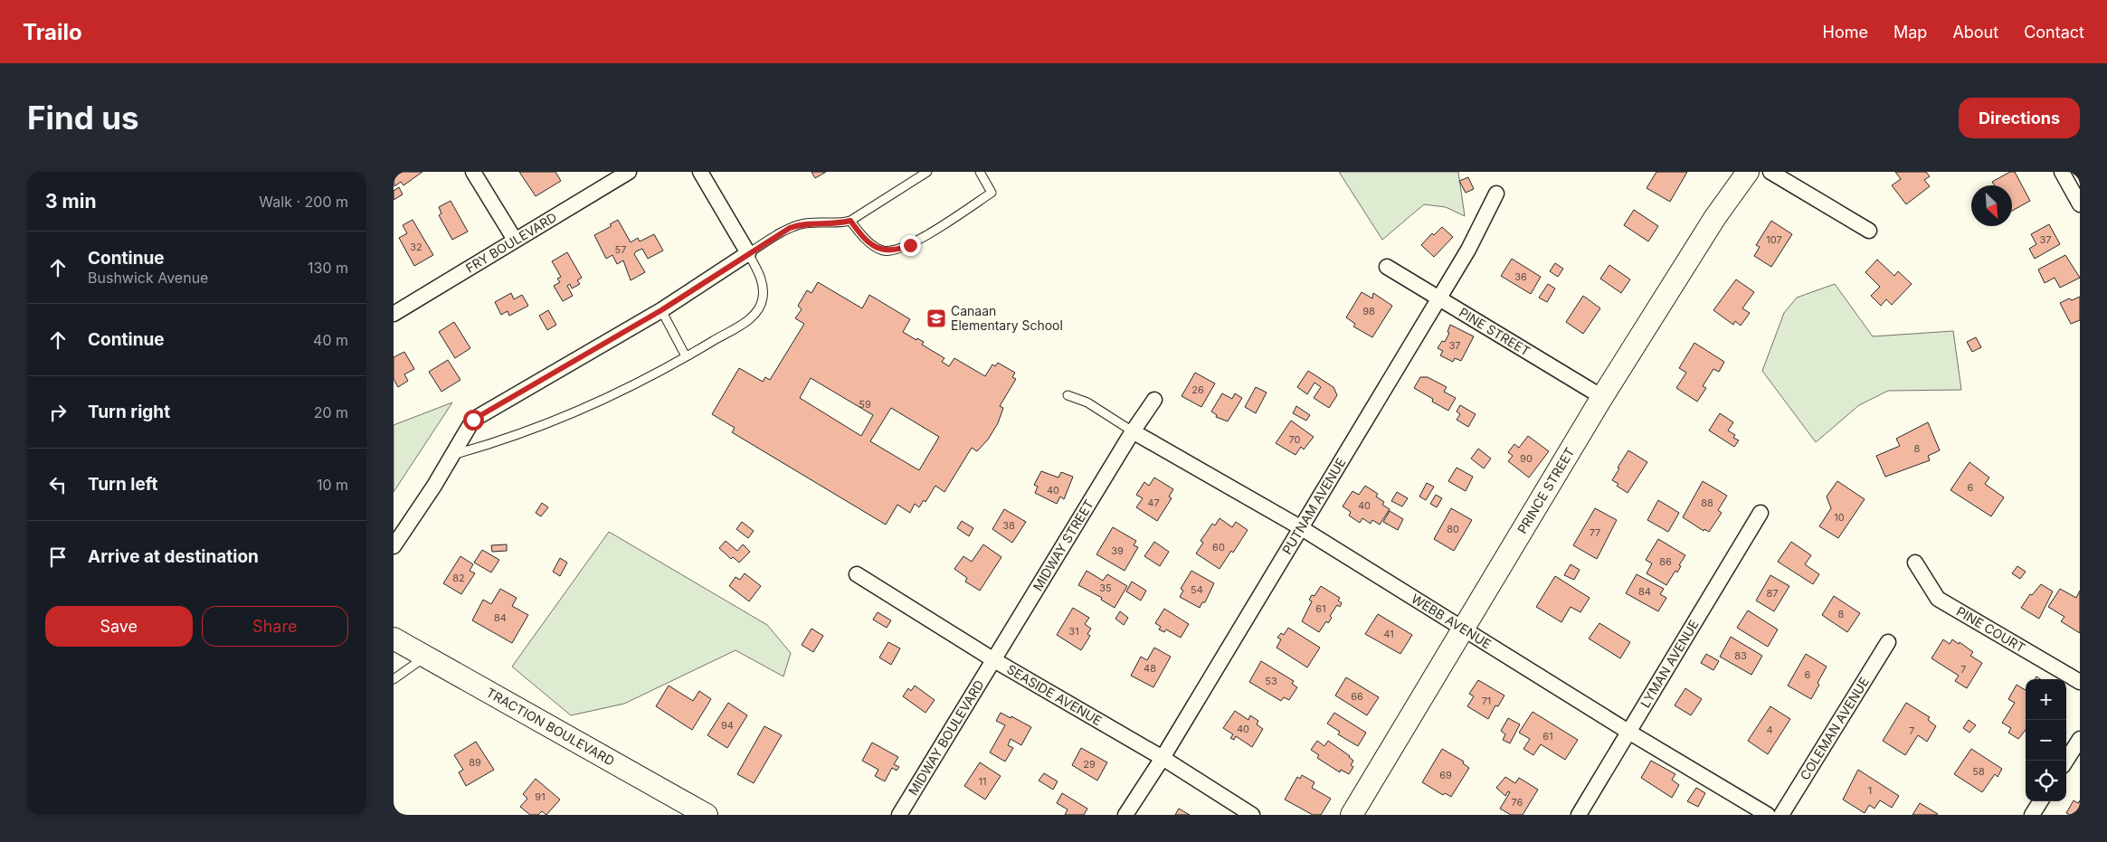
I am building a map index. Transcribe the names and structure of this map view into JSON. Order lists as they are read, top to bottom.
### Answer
{
  "streets": {
    "street": [
      "FRY BOULEVARD",
      "PINE STREET",
      "PRINCE STREET",
      "PUTNAM AVENUE",
      "MIDWAY STREET",
      "WEBB AVENUE",
      "PINE COURT",
      "LYMAN AVENUE",
      "SEASIDE AVENUE",
      "TRACTION BOULEVARD",
      "COLEMAN AVENUE",
      "MIDWAY BOULEVARD"
    ]
  },
  "crossings": [
    ["PINE STREET", "PRINCE STREET"],
    ["PINE STREET", "PUTNAM AVENUE"],
    ["PRINCE STREET", "WEBB AVENUE"],
    ["PUTNAM AVENUE", "WEBB AVENUE"],
    ["PUTNAM AVENUE", "SEASIDE AVENUE"],
    ["MIDWAY STREET", "WEBB AVENUE"],
    ["MIDWAY STREET", "SEASIDE AVENUE"],
    ["MIDWAY STREET", "MIDWAY BOULEVARD"],
    ["WEBB AVENUE", "LYMAN AVENUE"],
    ["SEASIDE AVENUE", "MIDWAY BOULEVARD"]
  ],
  "places": {
    "school or university": ["Canaan Elementary School"]
  },
  "house_numbers": [
    "107",
    "37",
    "32",
    "57",
    "36",
    "98",
    "37",
    "26",
    "59",
    "70",
    "8",
    "90",
    "6",
    "40",
    "47",
    "88",
    "40",
    "10",
    "38",
    "80",
    "77",
    "60",
    "39",
    "86",
    "82",
    "35",
    "54",
    "84",
    "87",
    "61",
    "8",
    "84",
    "31",
    "41",
    "83",
    "48",
    "7",
    "6",
    "53",
    "66",
    "71",
    "94",
    "40",
    "4",
    "7",
    "61",
    "89",
    "29",
    "58",
    "69",
    "11",
    "1",
    "91",
    "76"
  ],
  "north": "bottom right",
  "page": {
    "header": "Trailo",
    "nav": [
      "Home",
      "Map",
      "About",
      "Contact"
    ],
    "buttons": [
      "Directions",
      ["Save", "Share"]
    ],
    "title": "Find us",
    "heading": ["3 min", "Walk · 200 m"],
    "list": [
      ["Continue", "Bushwick Avenue", "130 m"],
      ["Continue", "40 m"],
      ["Turn right", "20 m"],
      ["Turn left", "10 m"],
      "Arrive at destination"
    ],
    "map_buttons": ["+", "−"]
  }
}
